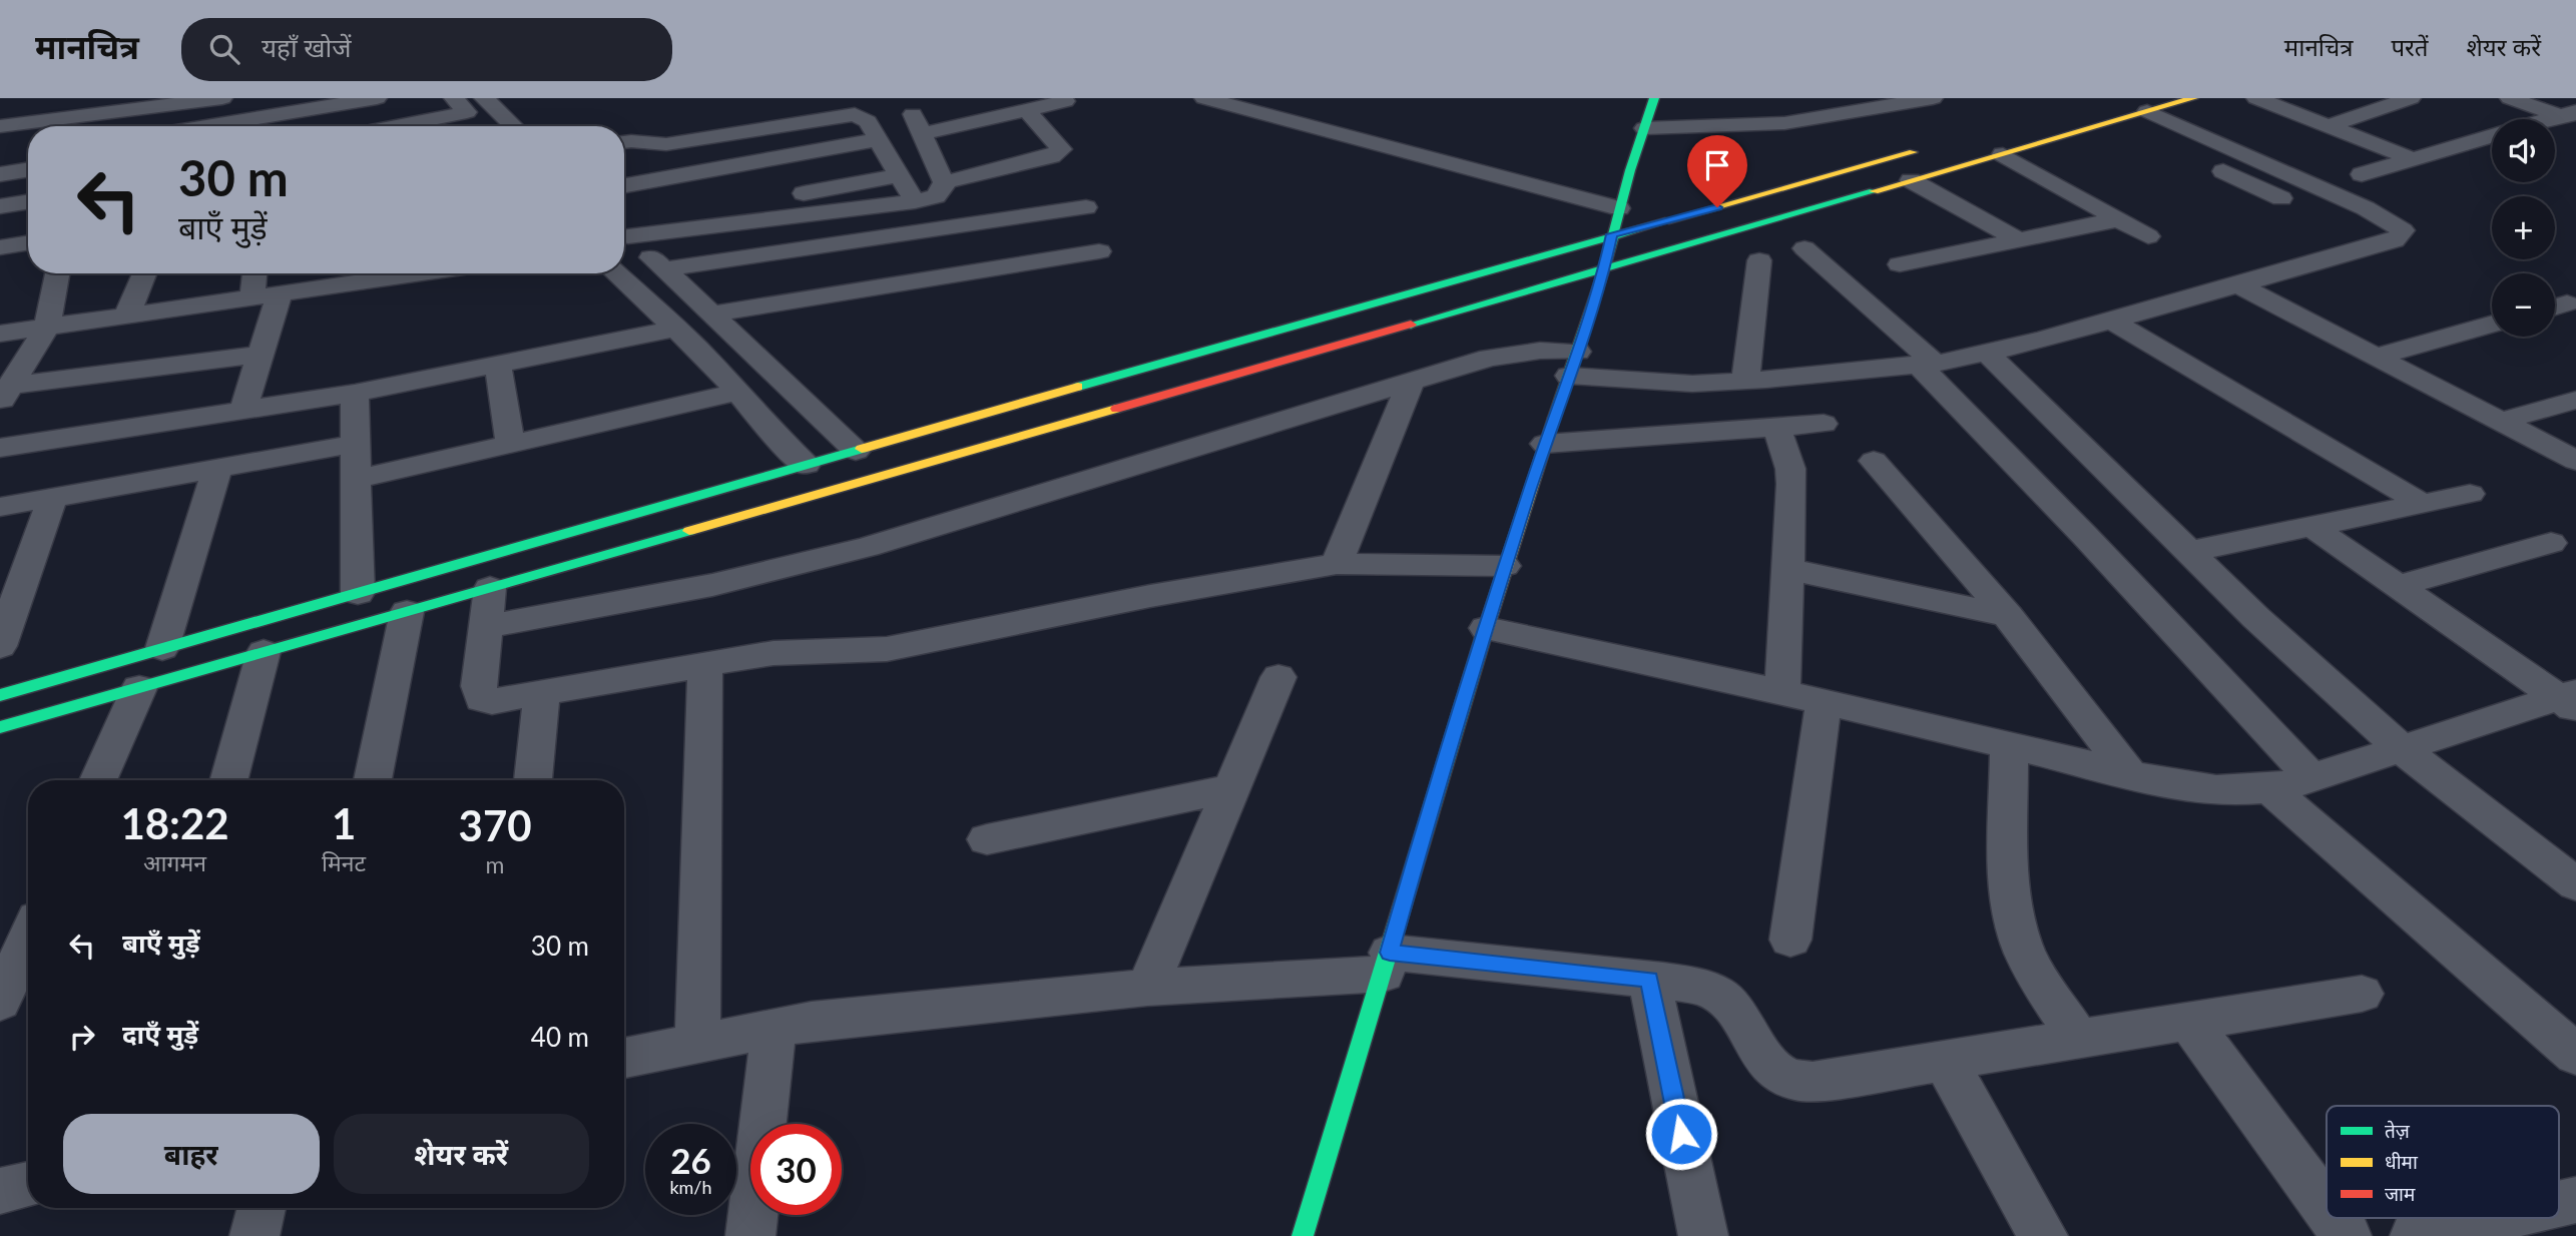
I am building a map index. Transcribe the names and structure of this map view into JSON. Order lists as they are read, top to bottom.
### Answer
{
  "legend": ["तेज़", "धीमा", "जाम"],
  "page": {
    "header": "मानचित्र",
    "search": "यहाँ खोजें",
    "nav": ["मानचित्र", "परतें", "शेयर करें"],
    "map_buttons": ["+", "−"],
    "turn": ["30 m", "बाएँ मुड़ें"],
    "eta": [
      "18:22",
      "आगमन",
      "1",
      "मिनट",
      "370",
      "m"
    ],
    "list": [
      {
        "name": "बाएँ मुड़ें",
        "value": "30 m"
      },
      {
        "name": "दाएँ मुड़ें",
        "value": "40 m"
      }
    ],
    "buttons": ["बाहर", "शेयर करें"],
    "speed": "26 km/h",
    "limit": "30"
  }
}
